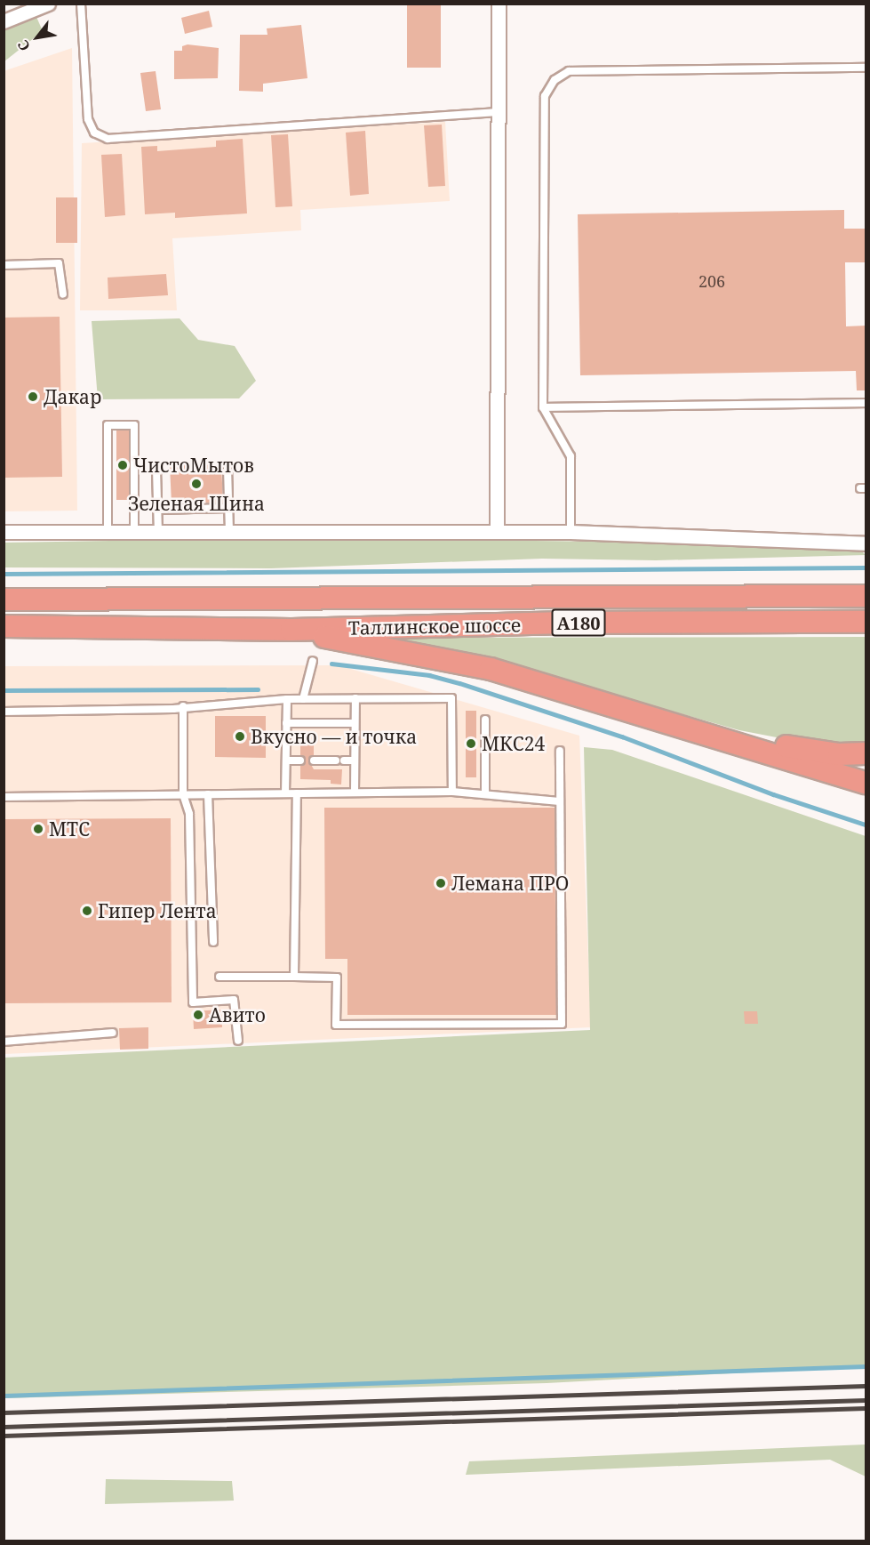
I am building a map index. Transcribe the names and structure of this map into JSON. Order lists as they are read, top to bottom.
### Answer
{
  "streets": {
    "main road": ["A180", "Таллинское шоссе"]
  },
  "places": [
    "Дакар",
    "ЧистоМытов",
    "Зеленая Шина",
    "Вкусно — и точка",
    "МКС24",
    "МТС",
    "Лемана ПРО",
    "Гипер Лента",
    "Авито"
  ],
  "house_numbers": ["206"],
  "north": "bottom left"
}
